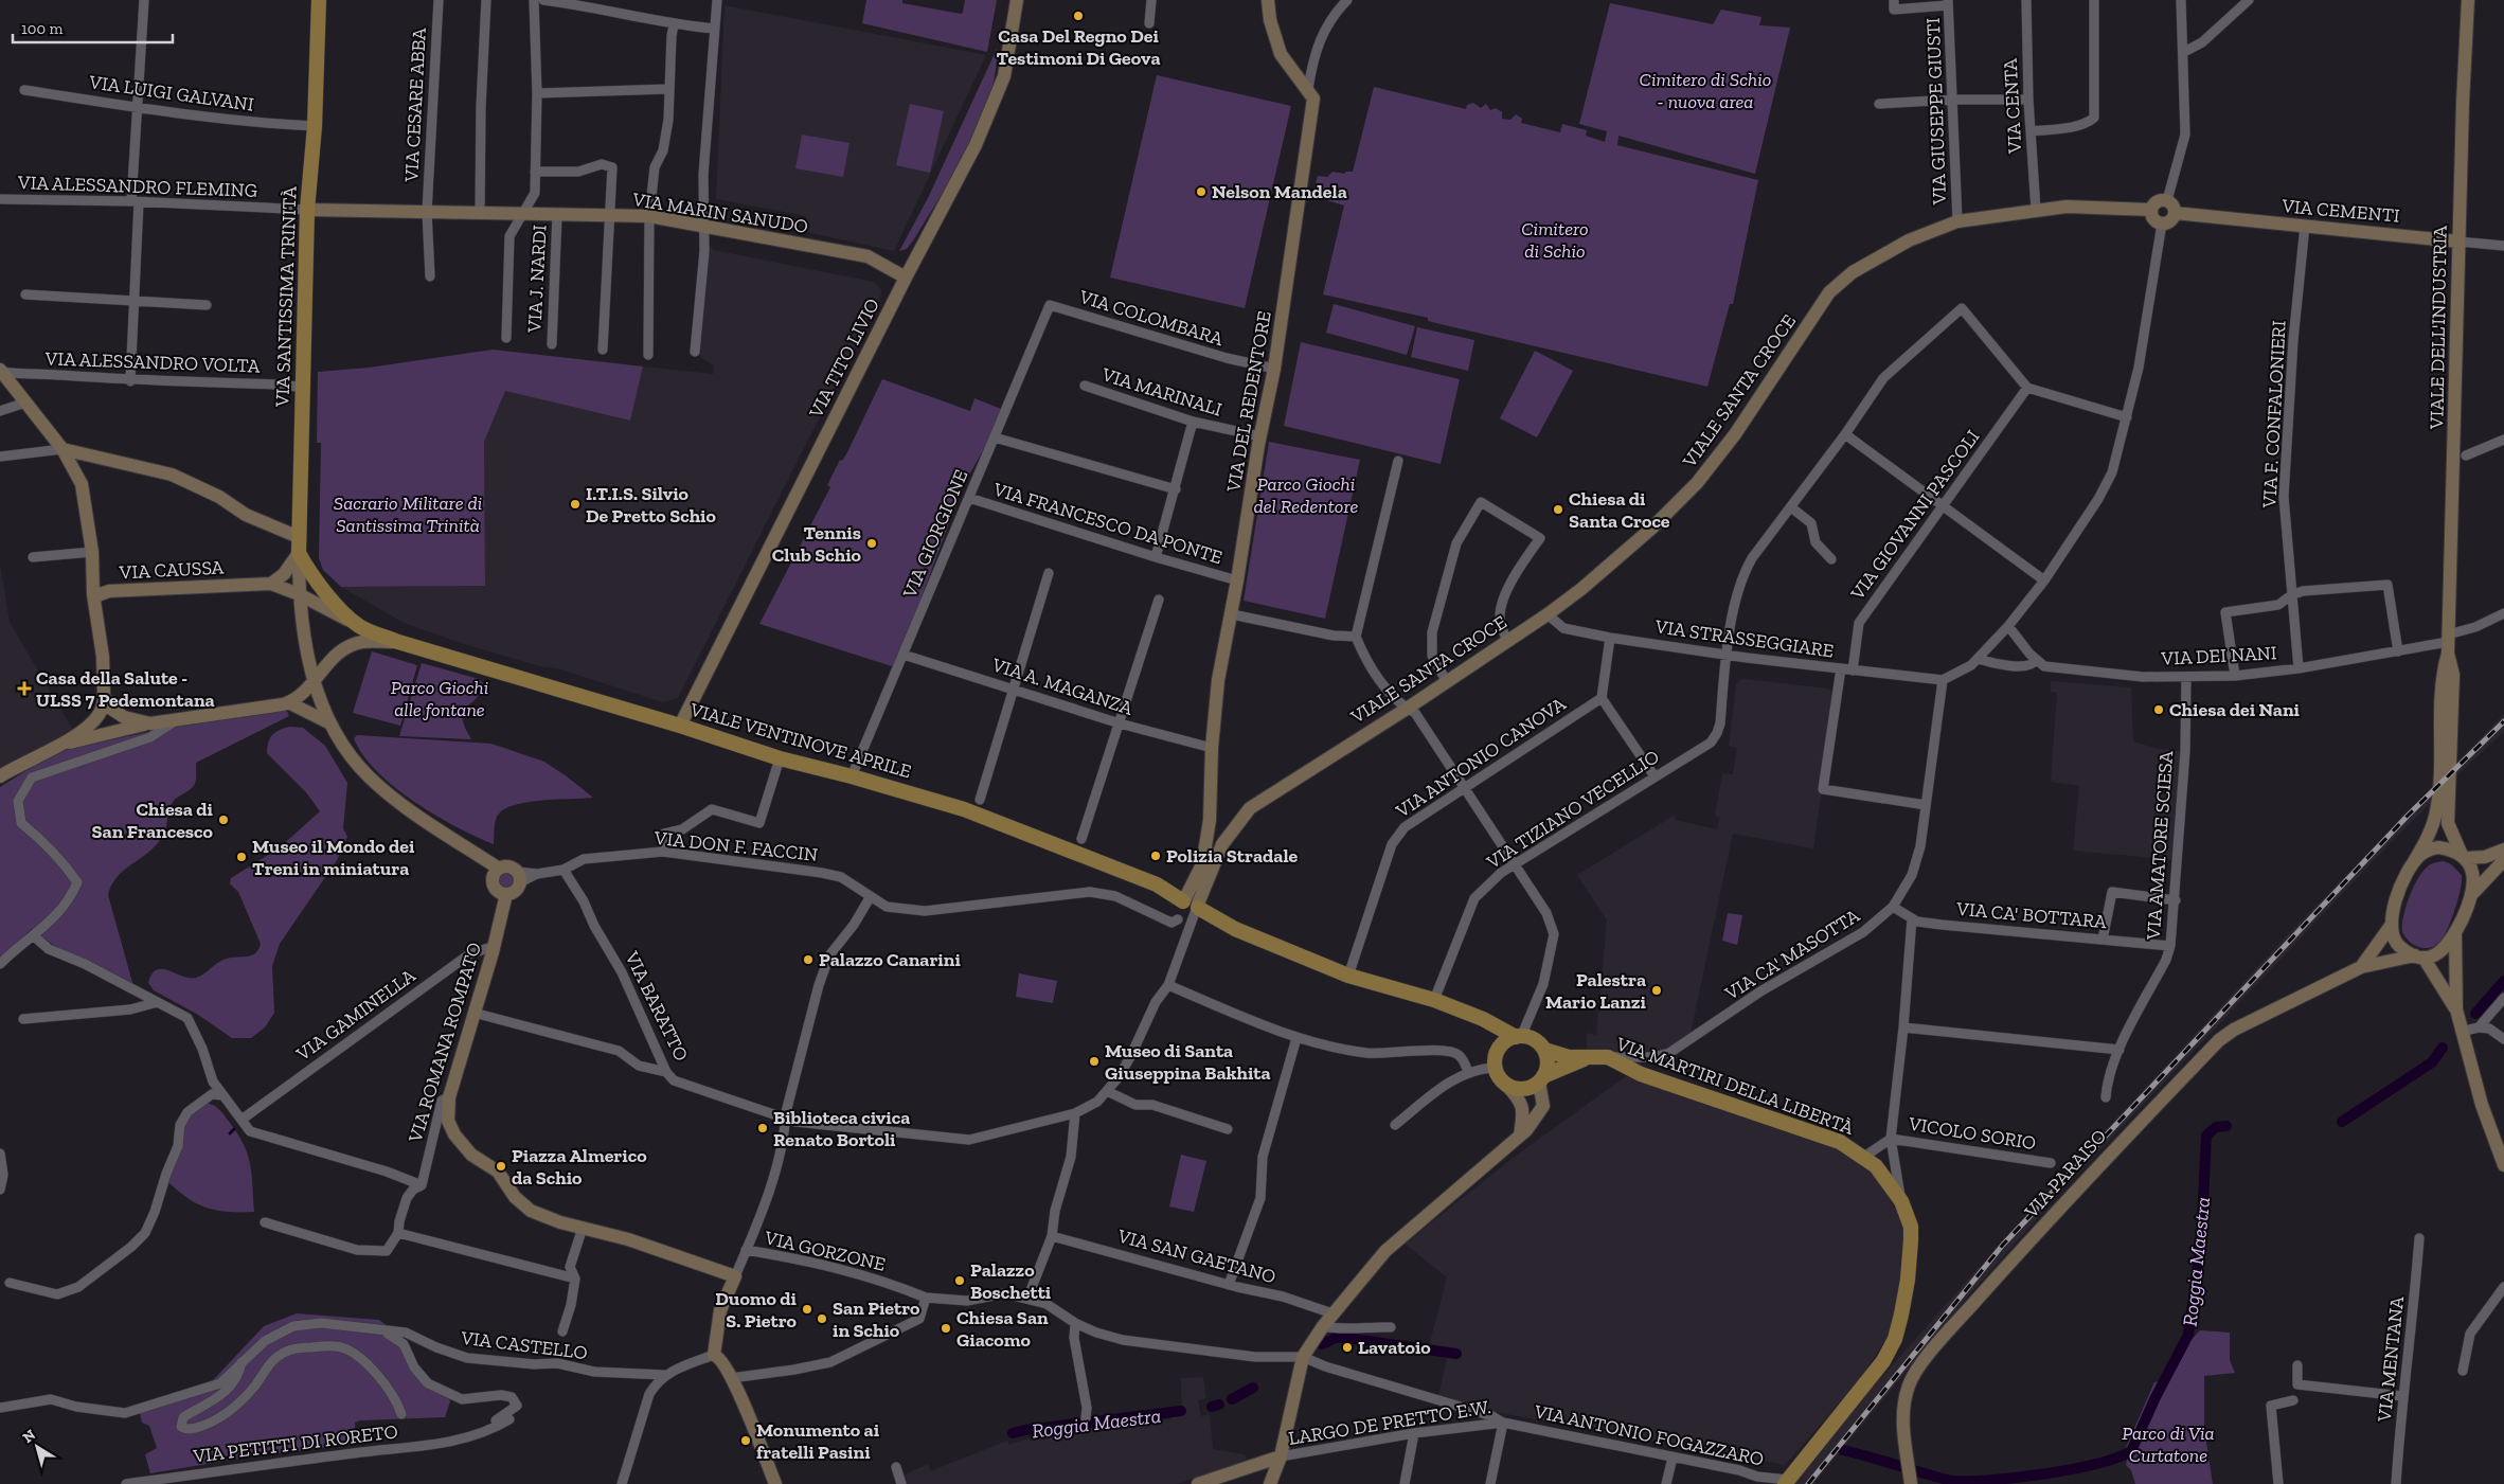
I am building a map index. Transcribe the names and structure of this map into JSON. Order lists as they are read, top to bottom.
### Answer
{
  "streets": {
    "main road": ["VIA SANTISSIMA TRINITÀ", "VIALE VENTINOVE APRILE", "VIA MARTIRI DELLA LIBERTÀ"],
    "street": [
      "VIA LUIGI GALVANI",
      "VIA CESARE ABBA",
      "VIA CENTA",
      "VIA GIUSEPPE GIUSTI",
      "VIA ALESSANDRO FLEMING",
      "VIA CEMENTI",
      "VIA MARIN SANUDO",
      "VIA J. NARDI",
      "VIA COLOMBARA",
      "VIALE DELL'INDUSTRIA",
      "VIA TITO LIVIO",
      "VIA ALESSANDRO VOLTA",
      "VIALE SANTA CROCE",
      "VIA MARINALI",
      "VIA DEL REDENTORE",
      "VIA F. CONFALONIERI",
      "VIA GIOVANNI PASCOLI",
      "VIA FRANCESCO DA PONTE",
      "VIA GIORGIONE",
      "VIA CAUSSA",
      "VIA STRASSEGGIARE",
      "VIA DEI NANI",
      "VIA A. MAGANZA",
      "VIA ANTONIO CANOVA",
      "VIA TIZIANO VECELLIO",
      "VIA AMATORE SCIESA",
      "VIA DON F. FACCIN",
      "VIA CA' BOTTARA",
      "VIA CA' MASOTTA",
      "VIA BARATTO",
      "VIA GAMINELLA",
      "VIA ROMANA ROMPATO",
      "VICOLO SORIO",
      "VIA PARAISO",
      "VIA GORZONE",
      "VIA SAN GAETANO",
      "VIA CASTELLO",
      "VIA MENTANA",
      "LARGO DE PRETTO E.W.",
      "VIA ANTONIO FOGAZZARO",
      "VIA PETITTI DI RORETO"
    ]
  },
  "crossings": [
    ["VIA LUIGI GALVANI", "VIA SANTISSIMA TRINITÀ"],
    ["VIA CESARE ABBA", "VIA MARIN SANUDO"],
    ["VIA CENTA", "VIALE SANTA CROCE"],
    ["VIA GIUSEPPE GIUSTI", "VIALE SANTA CROCE"],
    ["VIA ALESSANDRO FLEMING", "VIA MARIN SANUDO"],
    ["VIA ALESSANDRO FLEMING", "VIA SANTISSIMA TRINITÀ"],
    ["VIA CEMENTI", "VIALE DELL'INDUSTRIA"],
    ["VIA CEMENTI", "VIALE SANTA CROCE"],
    ["VIA CEMENTI", "VIA F. CONFALONIERI"],
    ["VIA MARIN SANUDO", "VIA J. NARDI"],
    ["VIA MARIN SANUDO", "VIA SANTISSIMA TRINITÀ"],
    ["VIA MARIN SANUDO", "VIA TITO LIVIO"],
    ["VIA SANTISSIMA TRINITÀ", "VIA ALESSANDRO VOLTA"],
    ["VIA SANTISSIMA TRINITÀ", "VIA CAUSSA"],
    ["VIA SANTISSIMA TRINITÀ", "VIALE VENTINOVE APRILE"],
    ["VIA COLOMBARA", "VIA DEL REDENTORE"],
    ["VIA COLOMBARA", "VIA GIORGIONE"],
    ["VIALE DELL'INDUSTRIA", "VIA DEI NANI"],
    ["VIALE DELL'INDUSTRIA", "VIA PARAISO"],
    ["VIA TITO LIVIO", "VIALE VENTINOVE APRILE"],
    ["VIA ALESSANDRO VOLTA", "VIA CAUSSA"],
    ["VIALE SANTA CROCE", "VIA DEL REDENTORE"],
    ["VIALE SANTA CROCE", "VIA STRASSEGGIARE"],
    ["VIALE SANTA CROCE", "VIALE VENTINOVE APRILE"],
    ["VIALE SANTA CROCE", "VIA BARATTO"],
    ["VIALE SANTA CROCE", "VIA MARTIRI DELLA LIBERTÀ"],
    ["VIA MARINALI", "VIA DEL REDENTORE"],
    ["VIA DEL REDENTORE", "VIA FRANCESCO DA PONTE"],
    ["VIA DEL REDENTORE", "VIA A. MAGANZA"],
    ["VIA F. CONFALONIERI", "VIA DEI NANI"],
    ["VIA GIOVANNI PASCOLI", "VIA STRASSEGGIARE"],
    ["VIA GIOVANNI PASCOLI", "VIA TIZIANO VECELLIO"],
    ["VIA FRANCESCO DA PONTE", "VIA GIORGIONE"],
    ["VIA GIORGIONE", "VIA A. MAGANZA"],
    ["VIA GIORGIONE", "VIALE VENTINOVE APRILE"],
    ["VIA CAUSSA", "VIALE VENTINOVE APRILE"],
    ["VIA STRASSEGGIARE", "VIA TIZIANO VECELLIO"],
    ["VIA STRASSEGGIARE", "VIA CA' MASOTTA"],
    ["VIA DEI NANI", "VIA AMATORE SCIESA"],
    ["VIALE VENTINOVE APRILE", "VIA DON F. FACCIN"],
    ["VIALE VENTINOVE APRILE", "VIA BARATTO"],
    ["VIALE VENTINOVE APRILE", "VIA MARTIRI DELLA LIBERTÀ"],
    ["VIA ANTONIO CANOVA", "VIA MARTIRI DELLA LIBERTÀ"],
    ["VIA TIZIANO VECELLIO", "VIA MARTIRI DELLA LIBERTÀ"],
    ["VIA AMATORE SCIESA", "VIA CA' BOTTARA"],
    ["VIA DON F. FACCIN", "VIA BARATTO"],
    ["VIA CA' BOTTARA", "VIA CA' MASOTTA"],
    ["VIA CA' MASOTTA", "VIA MARTIRI DELLA LIBERTÀ"],
    ["VIA BARATTO", "VIA MARTIRI DELLA LIBERTÀ"],
    ["VIA GAMINELLA", "VIA ROMANA ROMPATO"],
    ["VIA MARTIRI DELLA LIBERTÀ", "VICOLO SORIO"],
    ["VIA MARTIRI DELLA LIBERTÀ", "VIA ANTONIO FOGAZZARO"],
    ["VIA GORZONE", "LARGO DE PRETTO E.W."],
    ["VIA GORZONE", "VIA ANTONIO FOGAZZARO"],
    ["VIA CASTELLO", "VIA PETITTI DI RORETO"],
    ["LARGO DE PRETTO E.W.", "VIA ANTONIO FOGAZZARO"]
  ],
  "water": ["Roggia Maestra"],
  "parks": [
    "Cimitero di Schio - nuova area",
    "Cimitero di Schio",
    "Parco Giochi del Redentore",
    "Sacrario Militare di Santissima Trinità",
    "Parco Giochi alle fontane",
    "Parco di Via Curtatone"
  ],
  "places": {
    "other": [
      "Casa Del Regno Dei Testimoni Di Geova",
      "Nelson Mandela",
      "I.T.I.S. Silvio De Pretto Schio",
      "Chiesa di Santa Croce",
      "Tennis Club Schio",
      "Chiesa dei Nani",
      "Chiesa di San Francesco",
      "Polizia Stradale",
      "Museo il Mondo dei Treni in miniatura",
      "Palazzo Canarini",
      "Palestra Mario Lanzi",
      "Museo di Santa Giuseppina Bakhita",
      "Biblioteca civica Renato Bortoli",
      "Piazza Almerico da Schio",
      "Palazzo Boschetti",
      "Duomo di S. Pietro",
      "San Pietro in Schio",
      "Chiesa San Giacomo",
      "Lavatoio",
      "Monumento ai fratelli Pasini"
    ],
    "health": ["Casa della Salute - ULSS 7 Pedemontana"]
  },
  "scale_bar": "100 m",
  "north": "top left"
}
